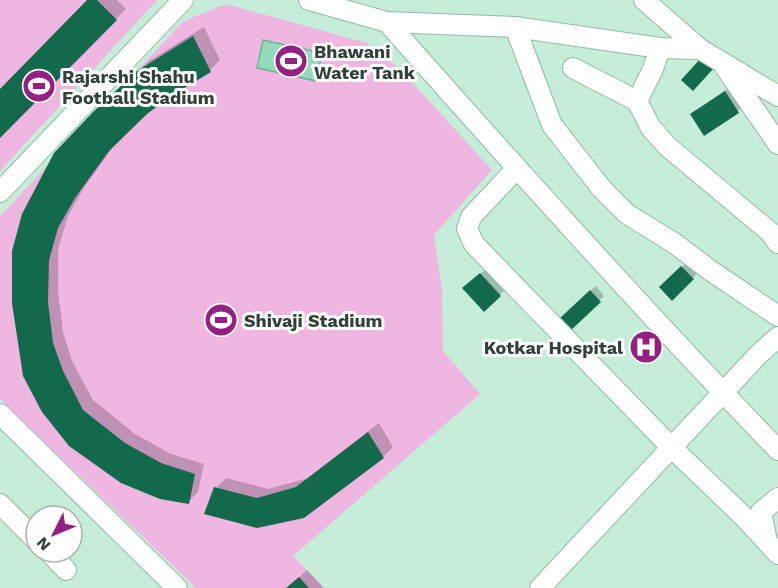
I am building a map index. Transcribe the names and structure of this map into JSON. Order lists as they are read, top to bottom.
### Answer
{
  "places": {
    "sports": ["Bhawani Water Tank", "Rajarshi Shahu Football Stadium", "Shivaji Stadium"],
    "hospital": ["Kotkar Hospital"]
  },
  "north": "bottom left"
}
